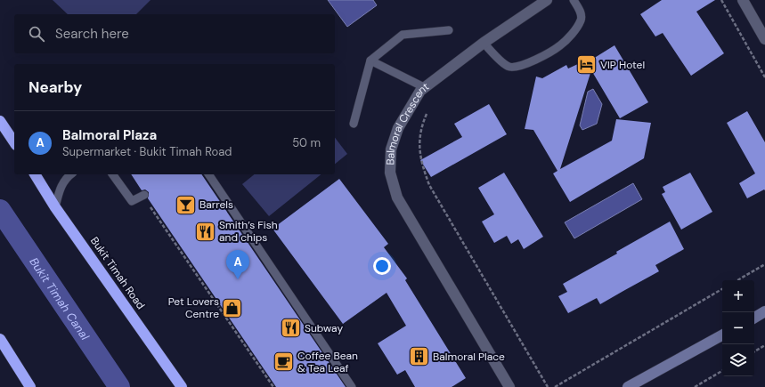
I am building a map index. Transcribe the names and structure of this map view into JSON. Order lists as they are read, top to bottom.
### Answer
{
  "streets": {
    "highway": ["Bukit Timah Road"],
    "street": ["Balmoral Crescent"]
  },
  "water": ["Bukit Timah Canal"],
  "places": {
    "hotel": ["VIP Hotel"],
    "bar": ["Barrels"],
    "restaurant": ["Smith’s Fish and chips", "Subway"],
    "shop": ["Pet Lovers Centre"],
    "building": ["Balmoral Place"],
    "cafe": ["Coffee Bean & Tea Leaf"]
  },
  "page": {
    "search": "Search here",
    "heading": "Nearby",
    "list": [
      {
        "mark": "A",
        "name": "Balmoral Plaza",
        "note": "Supermarket · Bukit Timah Road",
        "value": "50 m"
      }
    ],
    "pins": "A",
    "map_buttons": ["+", "−"]
  }
}
